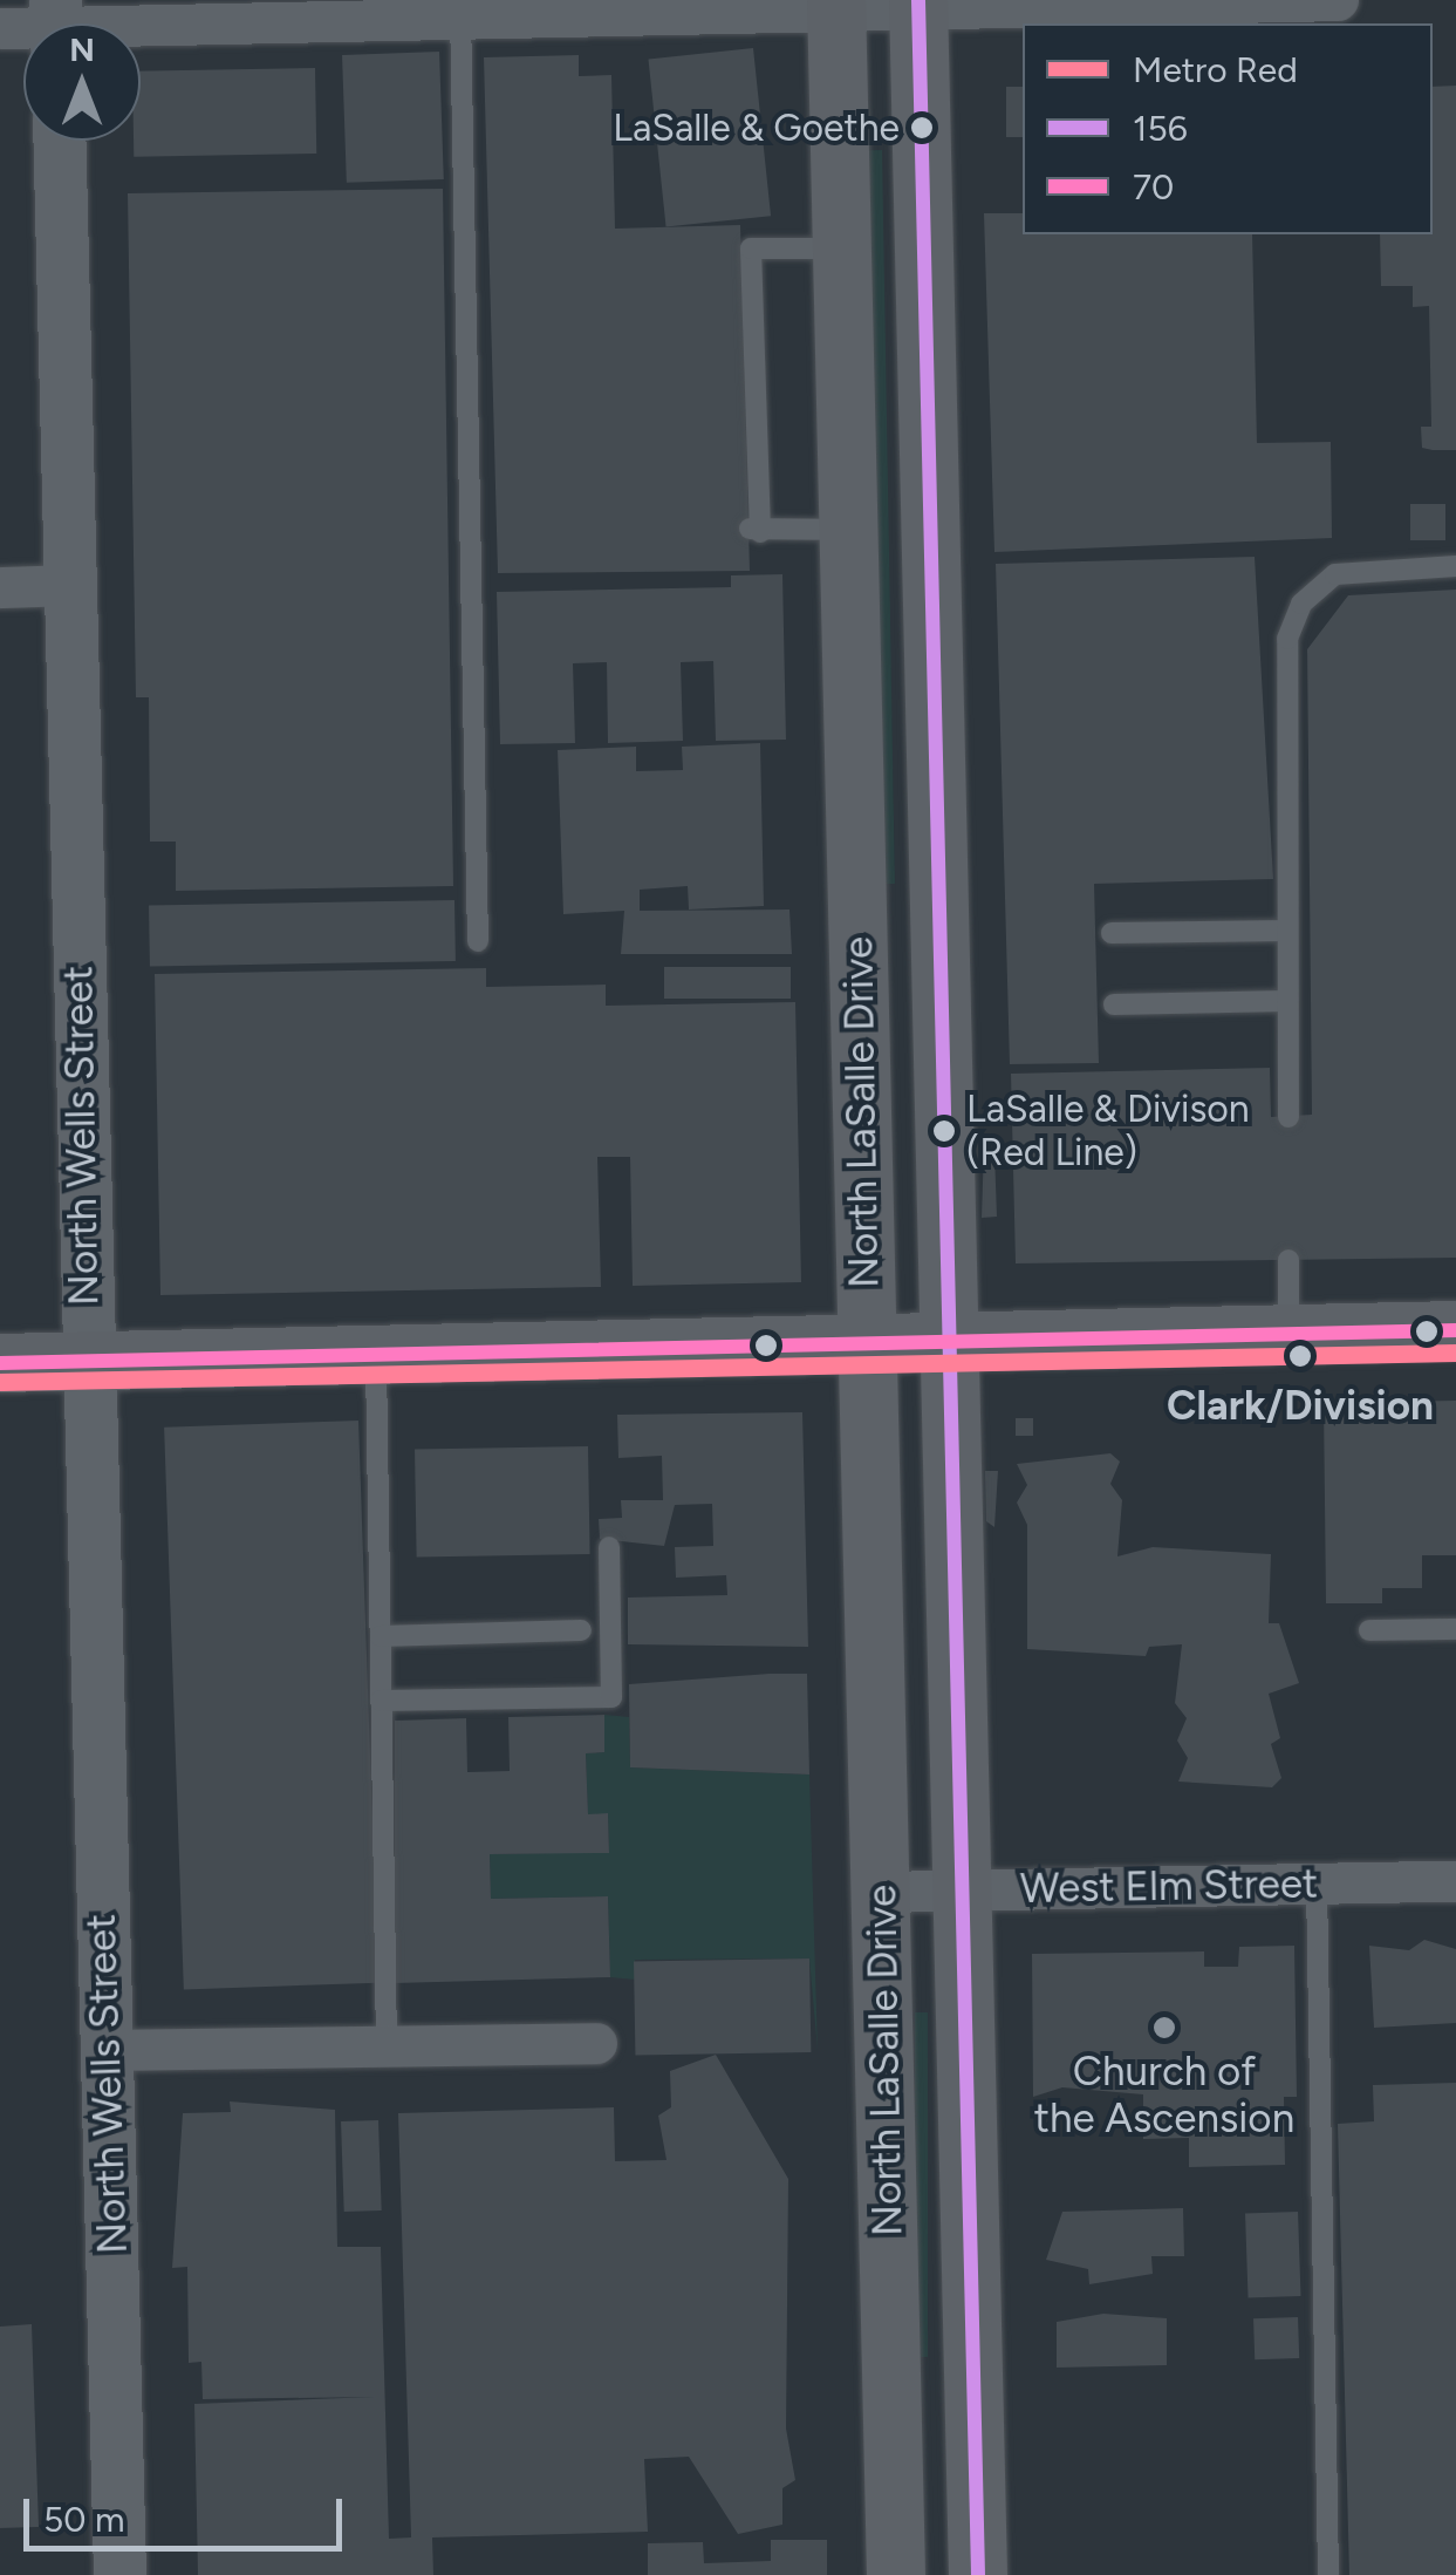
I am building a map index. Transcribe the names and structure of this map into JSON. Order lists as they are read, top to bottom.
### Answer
{
  "streets": {
    "main road": ["North LaSalle Drive"],
    "street": ["North Wells Street", "West Elm Street"]
  },
  "crossings": [
    ["North LaSalle Drive", "West Elm Street"]
  ],
  "places": [
    "LaSalle & Goethe",
    "LaSalle & Divison (Red Line)",
    "Clark/Division",
    "Church of the Ascension"
  ],
  "lines": ["transit line 156", "transit line 70", "metro line Red"],
  "legend": ["Metro Red", "156", "70"],
  "scale_bar": "50 m",
  "north": "top"
}
